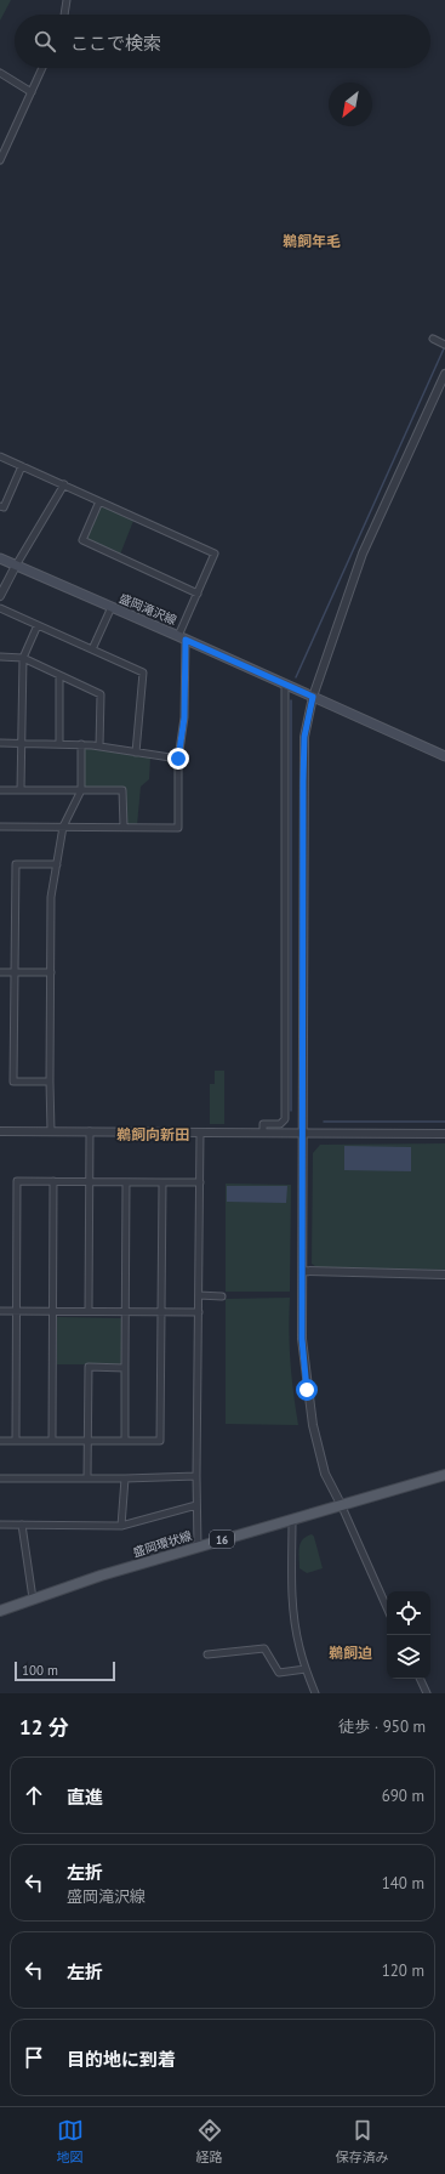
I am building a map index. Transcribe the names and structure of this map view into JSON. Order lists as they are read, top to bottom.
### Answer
{
  "streets": {
    "main road": ["盛岡滝沢線", "16", "盛岡環状線"]
  },
  "districts": ["鵜飼年毛", "鵜飼向新田", "鵜飼迫"],
  "scale_bar": "100 m",
  "north": "bottom left",
  "page": {
    "search": "ここで検索",
    "scale": "100 m",
    "heading": ["12 分", "徒歩 · 950 m"],
    "list": [
      ["直進", "690 m"],
      ["左折", "盛岡滝沢線", "140 m"],
      ["左折", "120 m"],
      "目的地に到着"
    ],
    "nav": ["地図", "経路", "保存済み"]
  }
}
